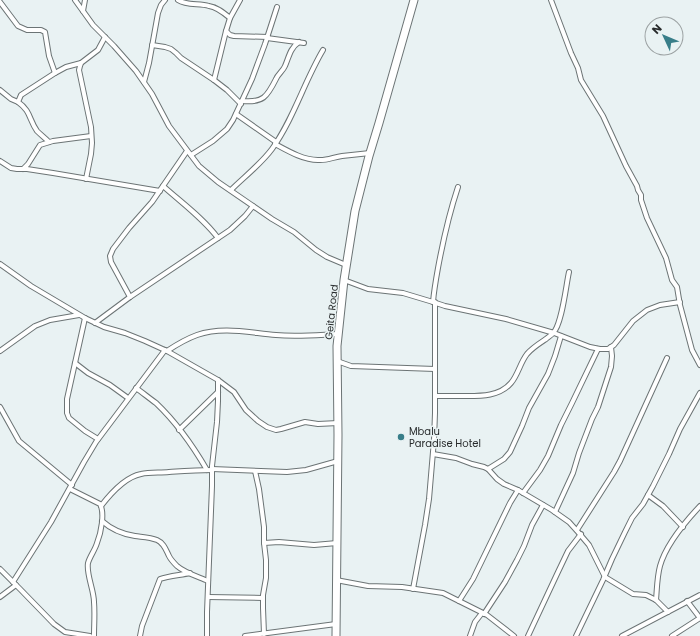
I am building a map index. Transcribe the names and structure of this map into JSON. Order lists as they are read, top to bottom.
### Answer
{
  "streets": {
    "highway": ["Geita Road"]
  },
  "places": ["Mbalu Paradise Hotel"],
  "north": "top left"
}
